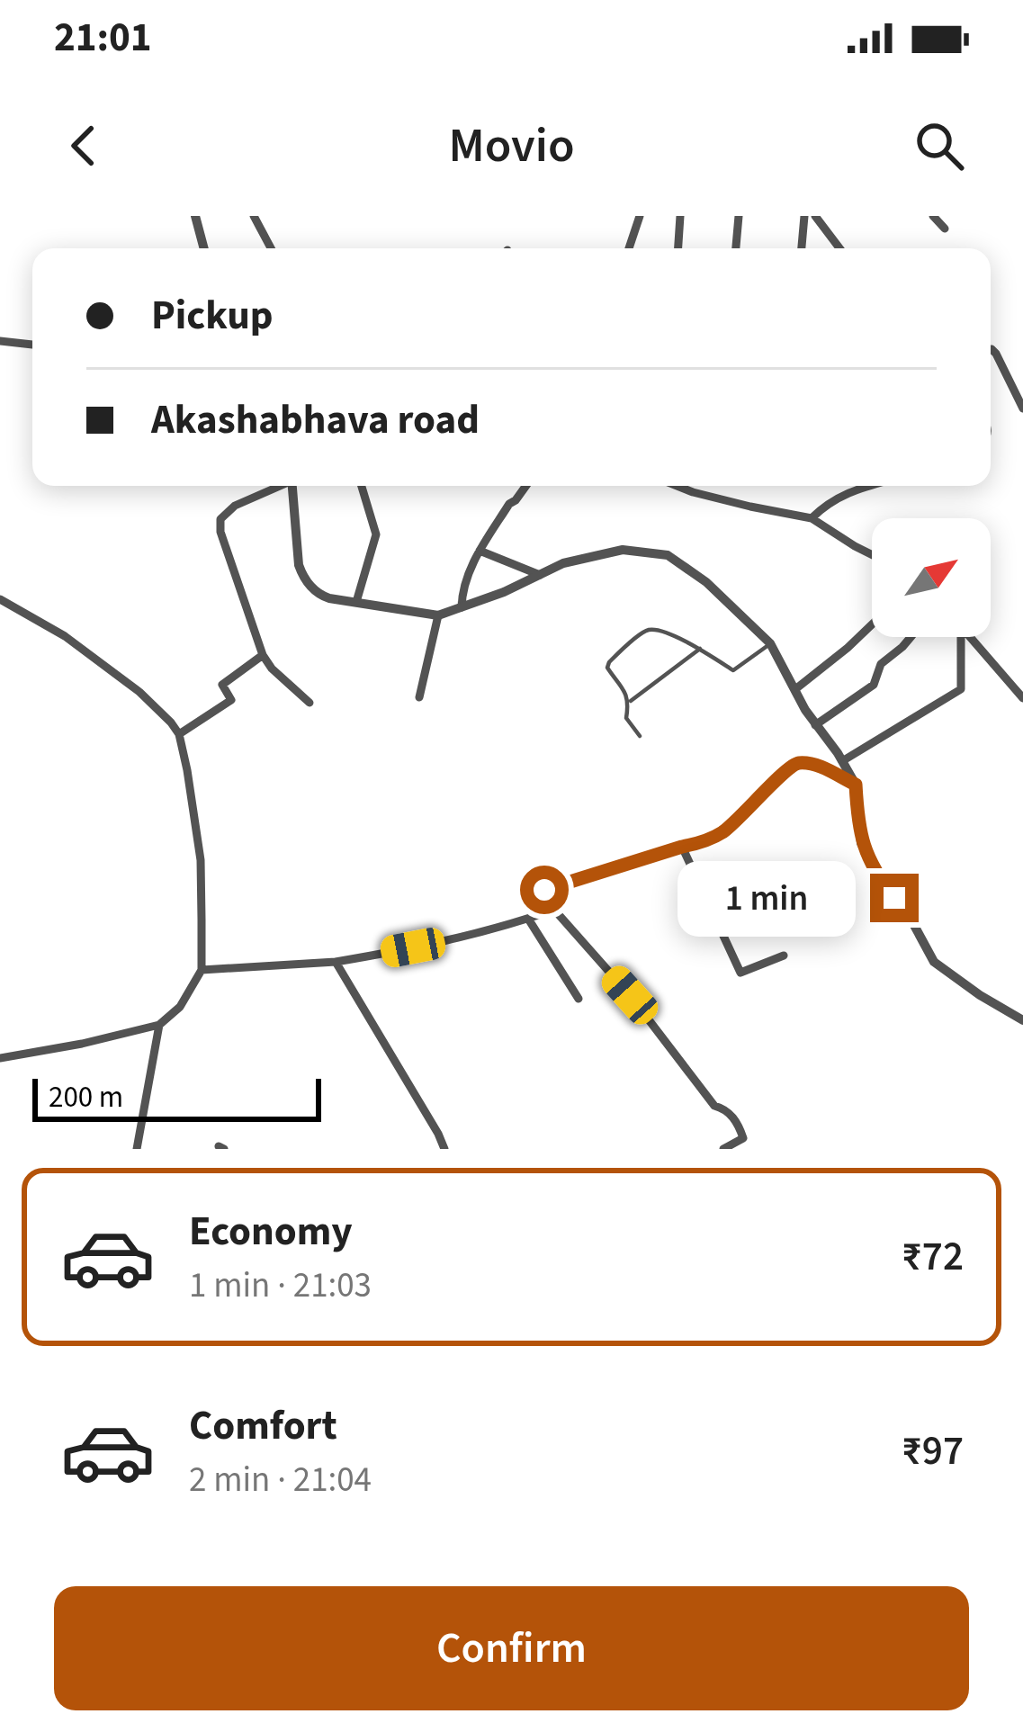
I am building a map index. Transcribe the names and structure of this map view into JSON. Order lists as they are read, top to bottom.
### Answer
{
  "scale_bar": "200 m",
  "north": "top right",
  "page": {
    "status": "21:01",
    "header": "Movio",
    "banner": ["Pickup", "Akashabhava road"],
    "bubble": "1 min",
    "scale": "200 m",
    "list": [
      {
        "name": "Economy",
        "note": "1 min · 21:03",
        "value": "₹72"
      },
      {
        "name": "Comfort",
        "note": "2 min · 21:04",
        "value": "₹97"
      }
    ],
    "buttons": "Confirm"
  }
}
